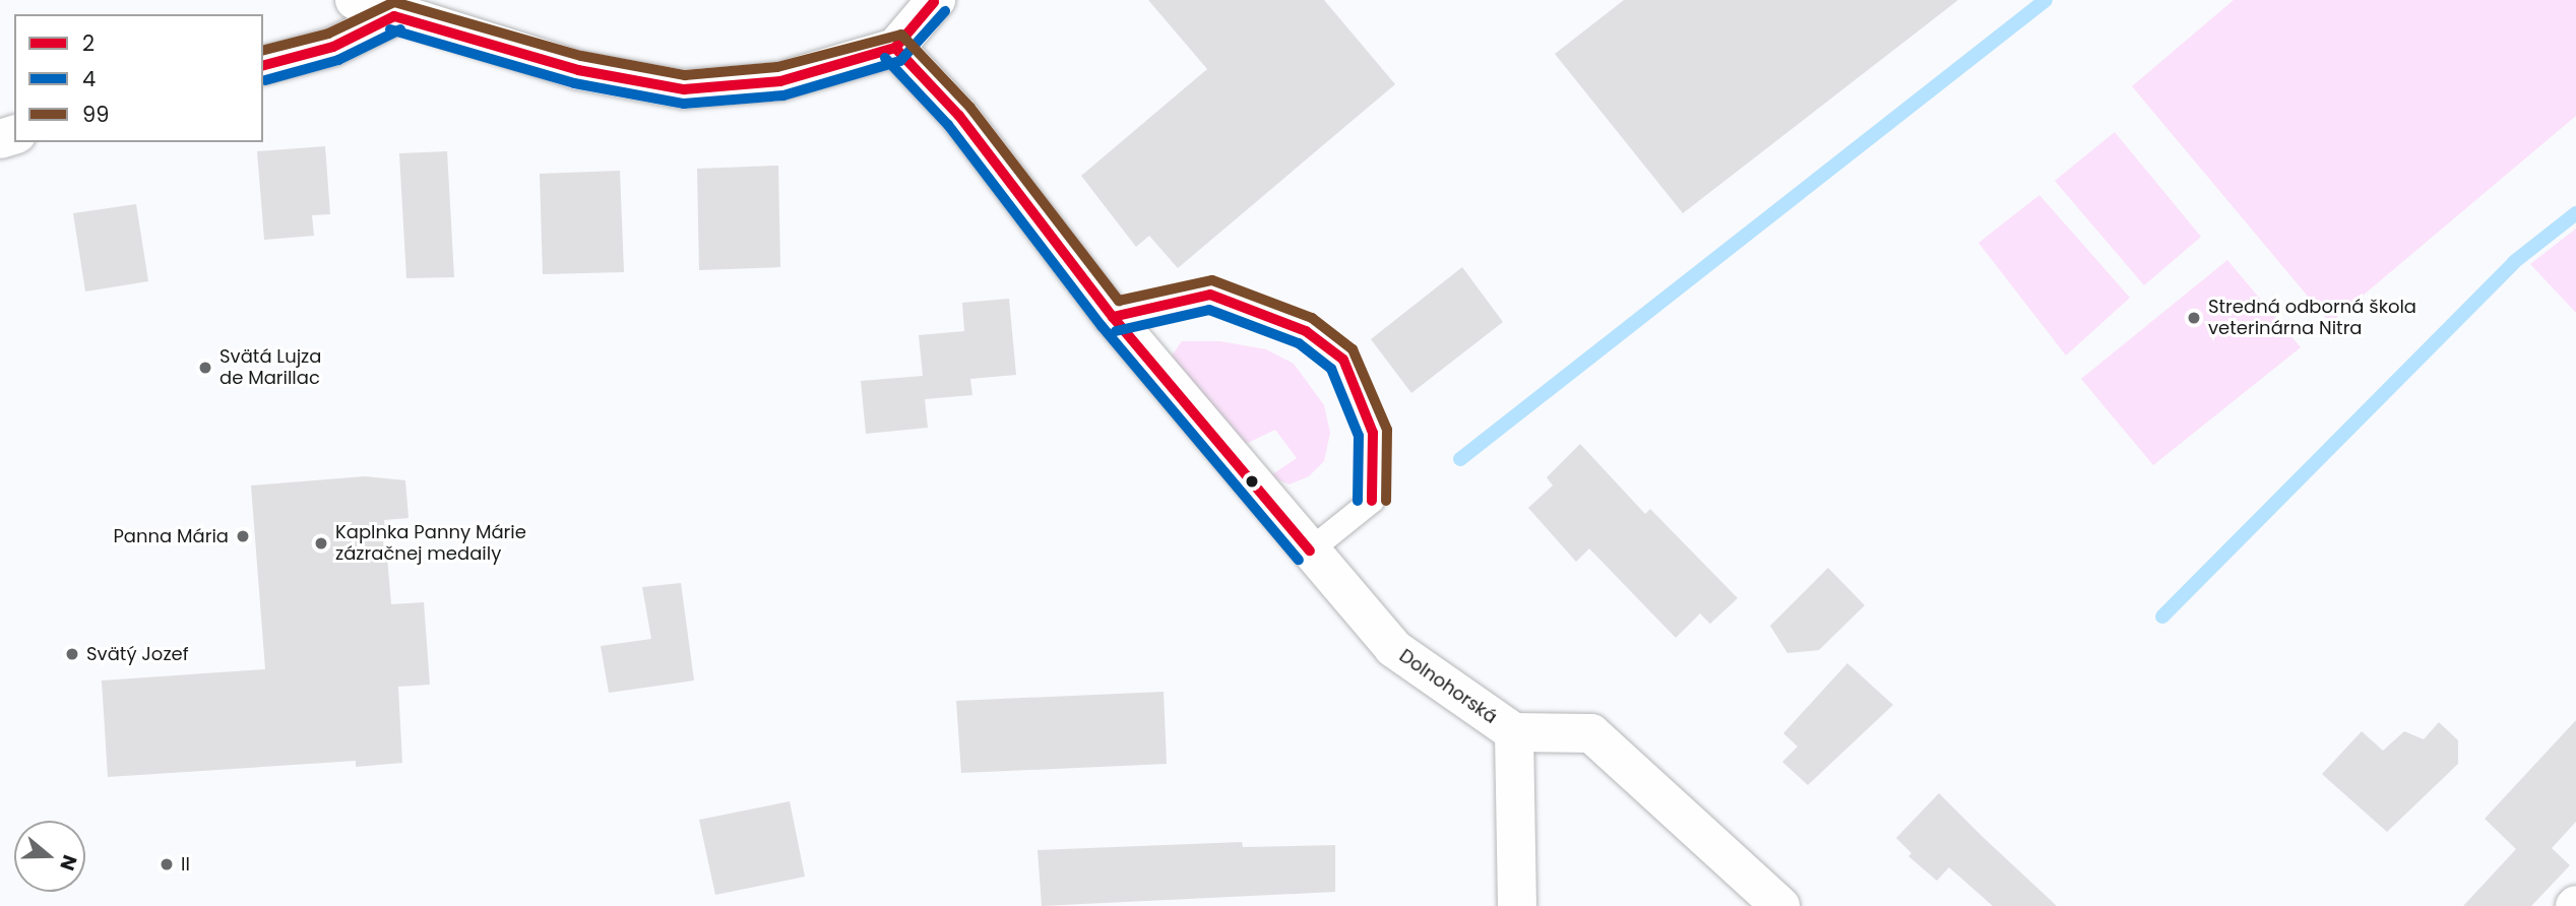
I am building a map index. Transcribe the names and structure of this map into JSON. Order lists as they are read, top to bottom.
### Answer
{
  "streets": {
    "street": ["Dolnohorská"]
  },
  "places": [
    "Stredná odborná škola veterinárna Nitra",
    "Svätá Lujza de Marillac",
    "Panna Mária",
    "Kaplnka Panny Márie zázračnej medaily",
    "Svätý Jozef",
    "II"
  ],
  "lines": ["transit line 2", "transit line 99", "transit line 4"],
  "legend": ["2", "4", "99"],
  "north": "right"
}
